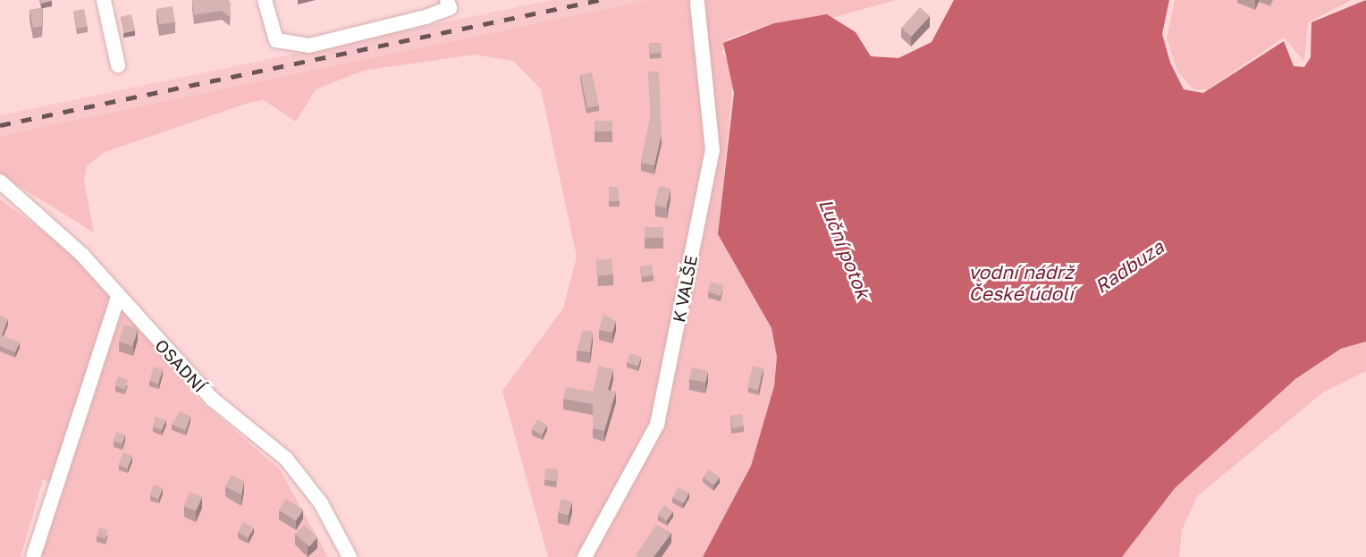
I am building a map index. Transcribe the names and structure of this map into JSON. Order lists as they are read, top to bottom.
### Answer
{
  "streets": {
    "street": ["K VALŠE", "OSADNÍ"]
  },
  "water": ["Luční potok", "Radbuza", "vodní nádrž České údolí"]
}
